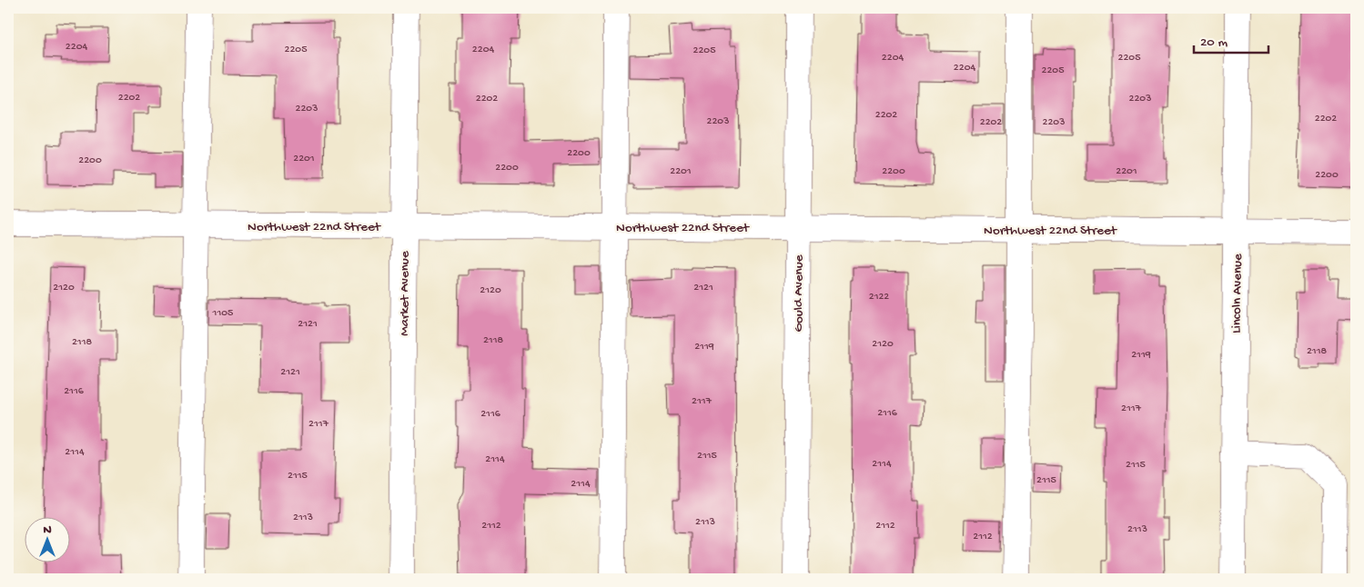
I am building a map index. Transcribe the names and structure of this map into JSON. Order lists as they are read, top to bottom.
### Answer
{
  "streets": {
    "street": [
      "Northwest 22nd Street",
      "Market Avenue",
      "Gould Avenue",
      "Lincoln Avenue"
    ]
  },
  "crossings": [
    ["Northwest 22nd Street", "Market Avenue"],
    ["Northwest 22nd Street", "Gould Avenue"],
    ["Northwest 22nd Street", "Lincoln Avenue"]
  ],
  "house_numbers": [
    "2204",
    "2205",
    "2204",
    "2205",
    "2204",
    "2205",
    "2204",
    "2205",
    "2202",
    "2202",
    "2203",
    "2203",
    "2202",
    "2202",
    "2203",
    "2202",
    "2203",
    "2200",
    "2201",
    "2200",
    "2200",
    "2201",
    "2200",
    "2201",
    "2200",
    "2120",
    "2121",
    "2120",
    "2122",
    "1105",
    "2121",
    "2118",
    "2118",
    "2120",
    "2119",
    "2118",
    "2119",
    "2121",
    "2116",
    "2117",
    "2117",
    "2116",
    "2116",
    "2117",
    "2114",
    "2115",
    "2114",
    "2114",
    "2115",
    "2115",
    "2115",
    "2114",
    "2113",
    "2113",
    "2112",
    "2112",
    "2113",
    "2112"
  ],
  "scale_bar": "20 m",
  "north": "top"
}
